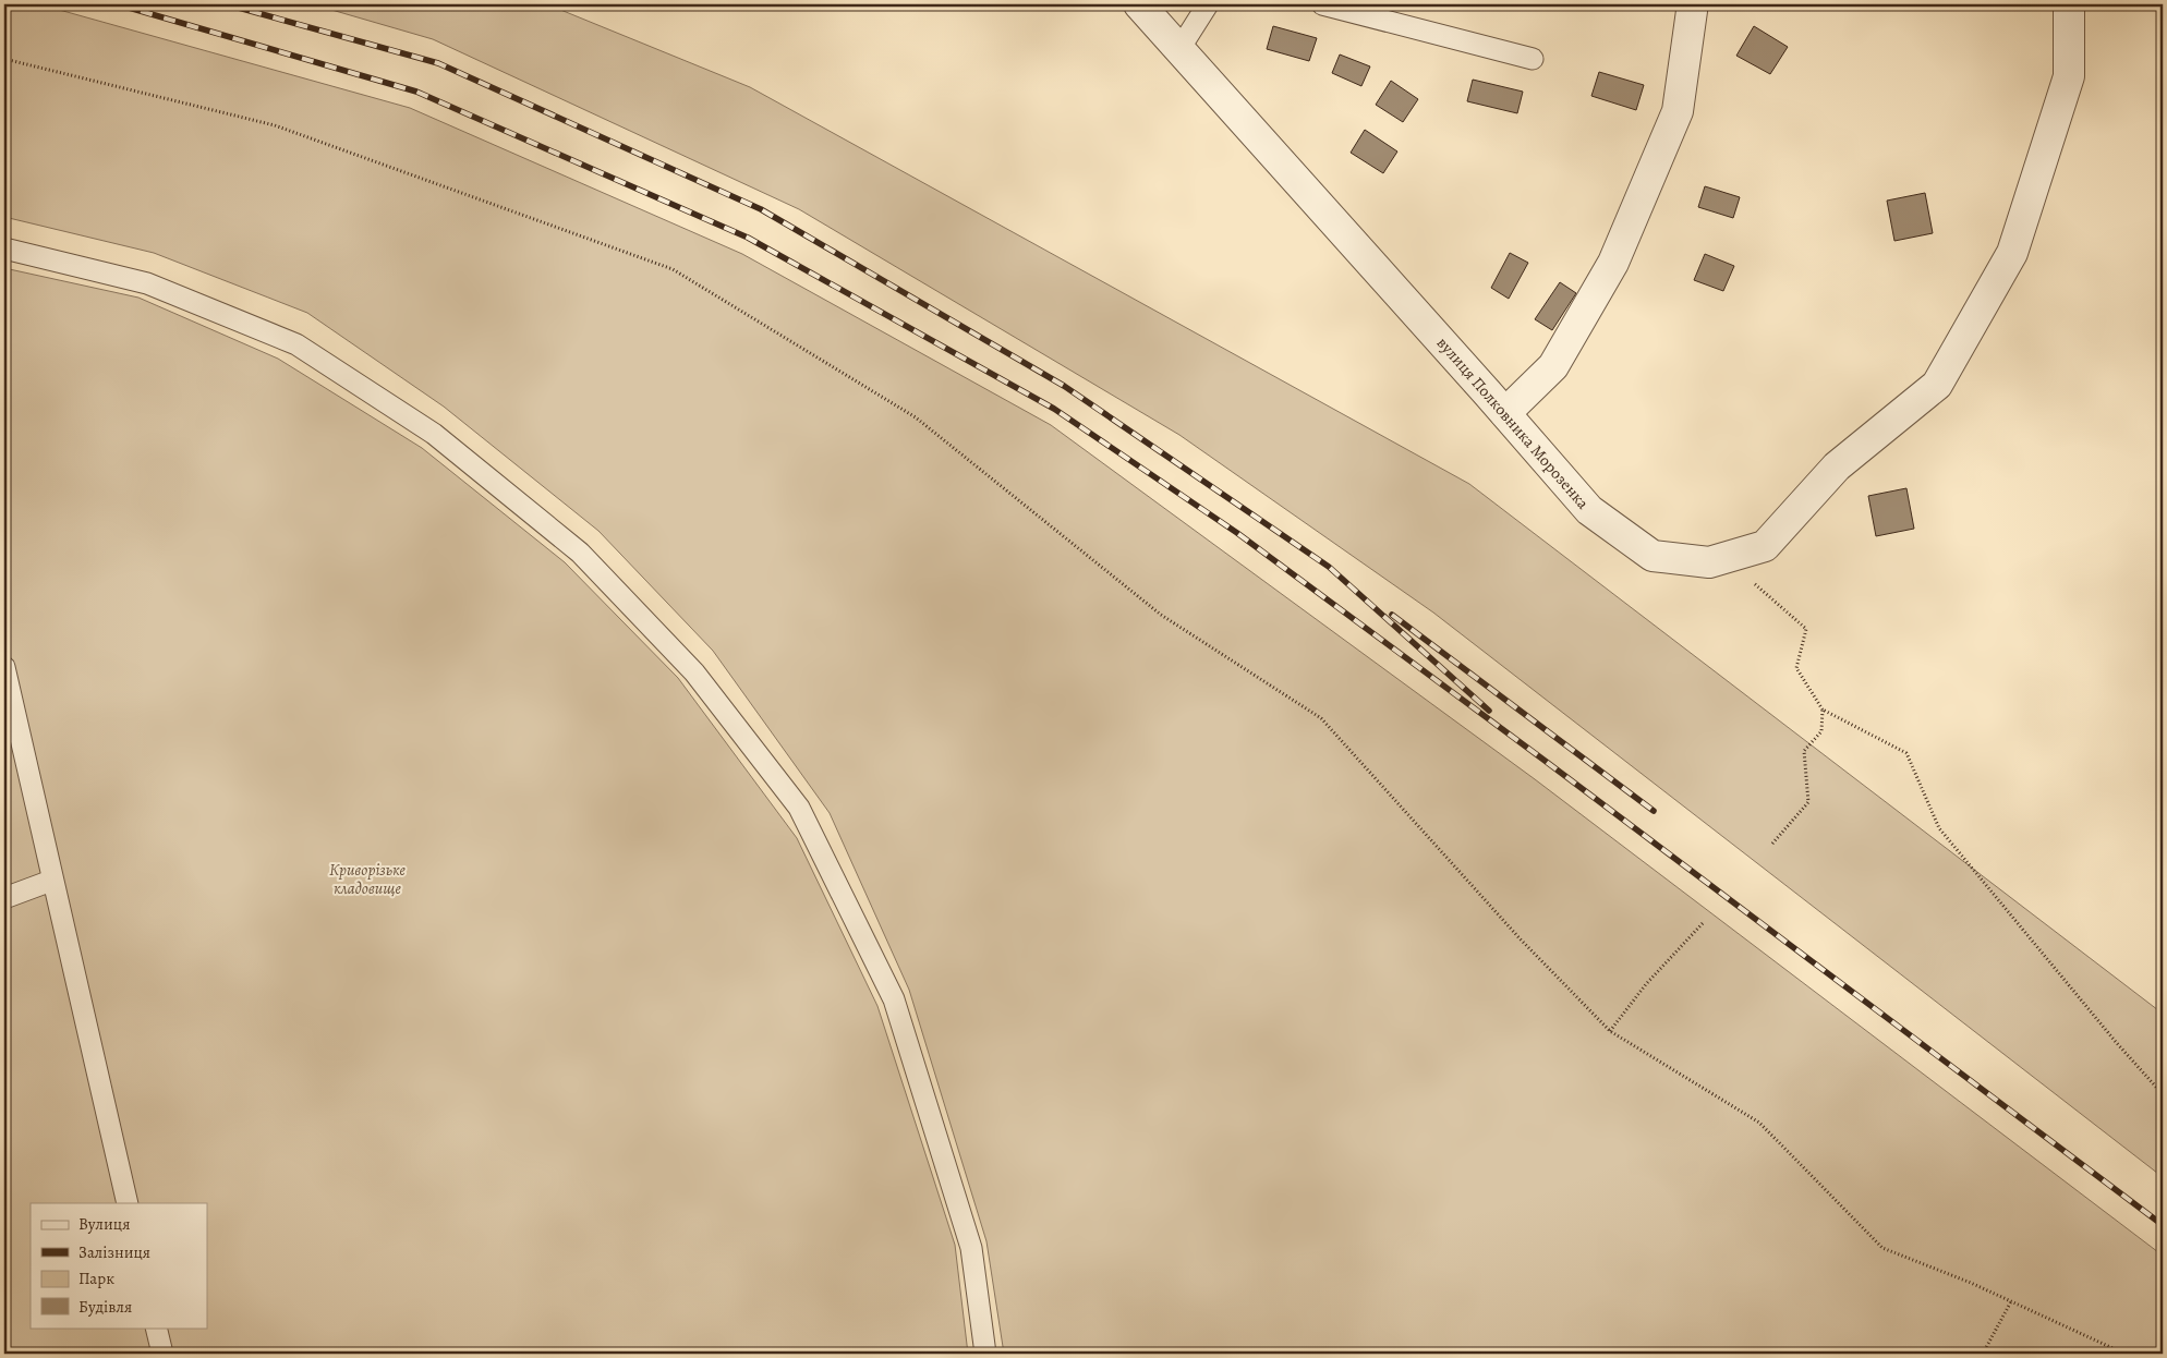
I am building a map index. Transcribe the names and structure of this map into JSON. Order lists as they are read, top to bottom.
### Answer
{
  "streets": {
    "street": ["вулиця Полковника Морозенка"]
  },
  "parks": ["Криворізьке кладовище"],
  "legend": [
    "Вулиця",
    "Залізниця",
    "Парк",
    "Будівля"
  ]
}
